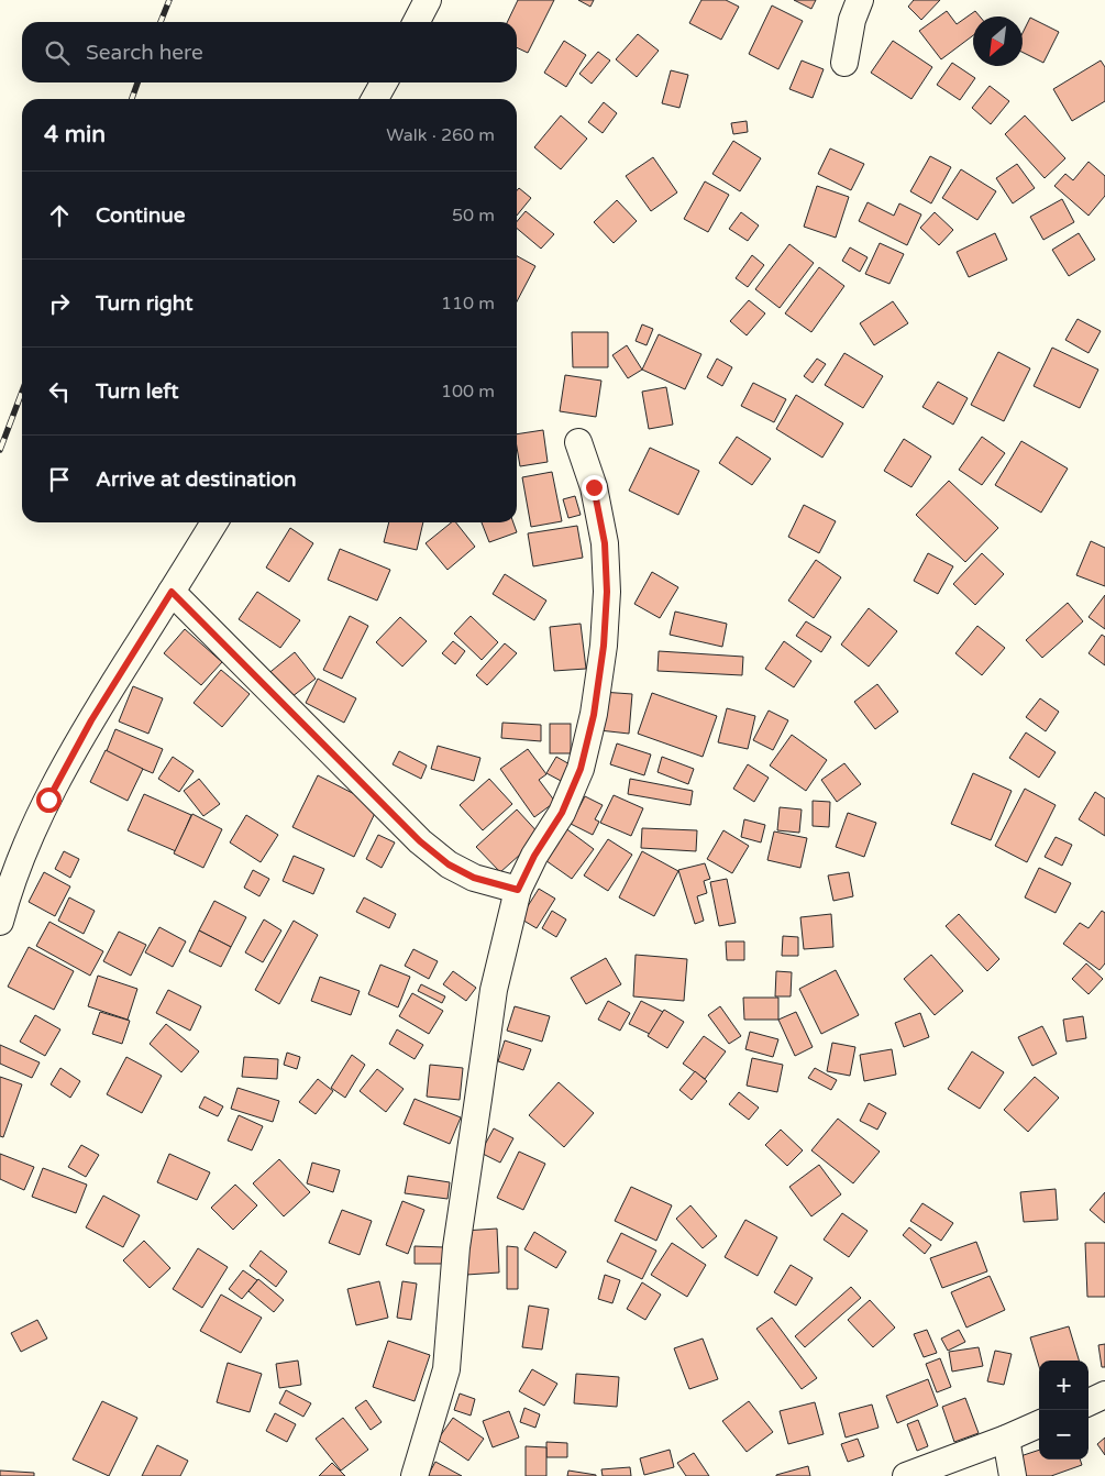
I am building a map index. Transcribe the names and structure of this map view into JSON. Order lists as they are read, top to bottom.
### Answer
{
  "north": "bottom left",
  "page": {
    "search": "Search here",
    "heading": ["4 min", "Walk · 260 m"],
    "list": [
      ["Continue", "50 m"],
      ["Turn right", "110 m"],
      ["Turn left", "100 m"],
      "Arrive at destination"
    ],
    "map_buttons": ["+", "−"]
  }
}
